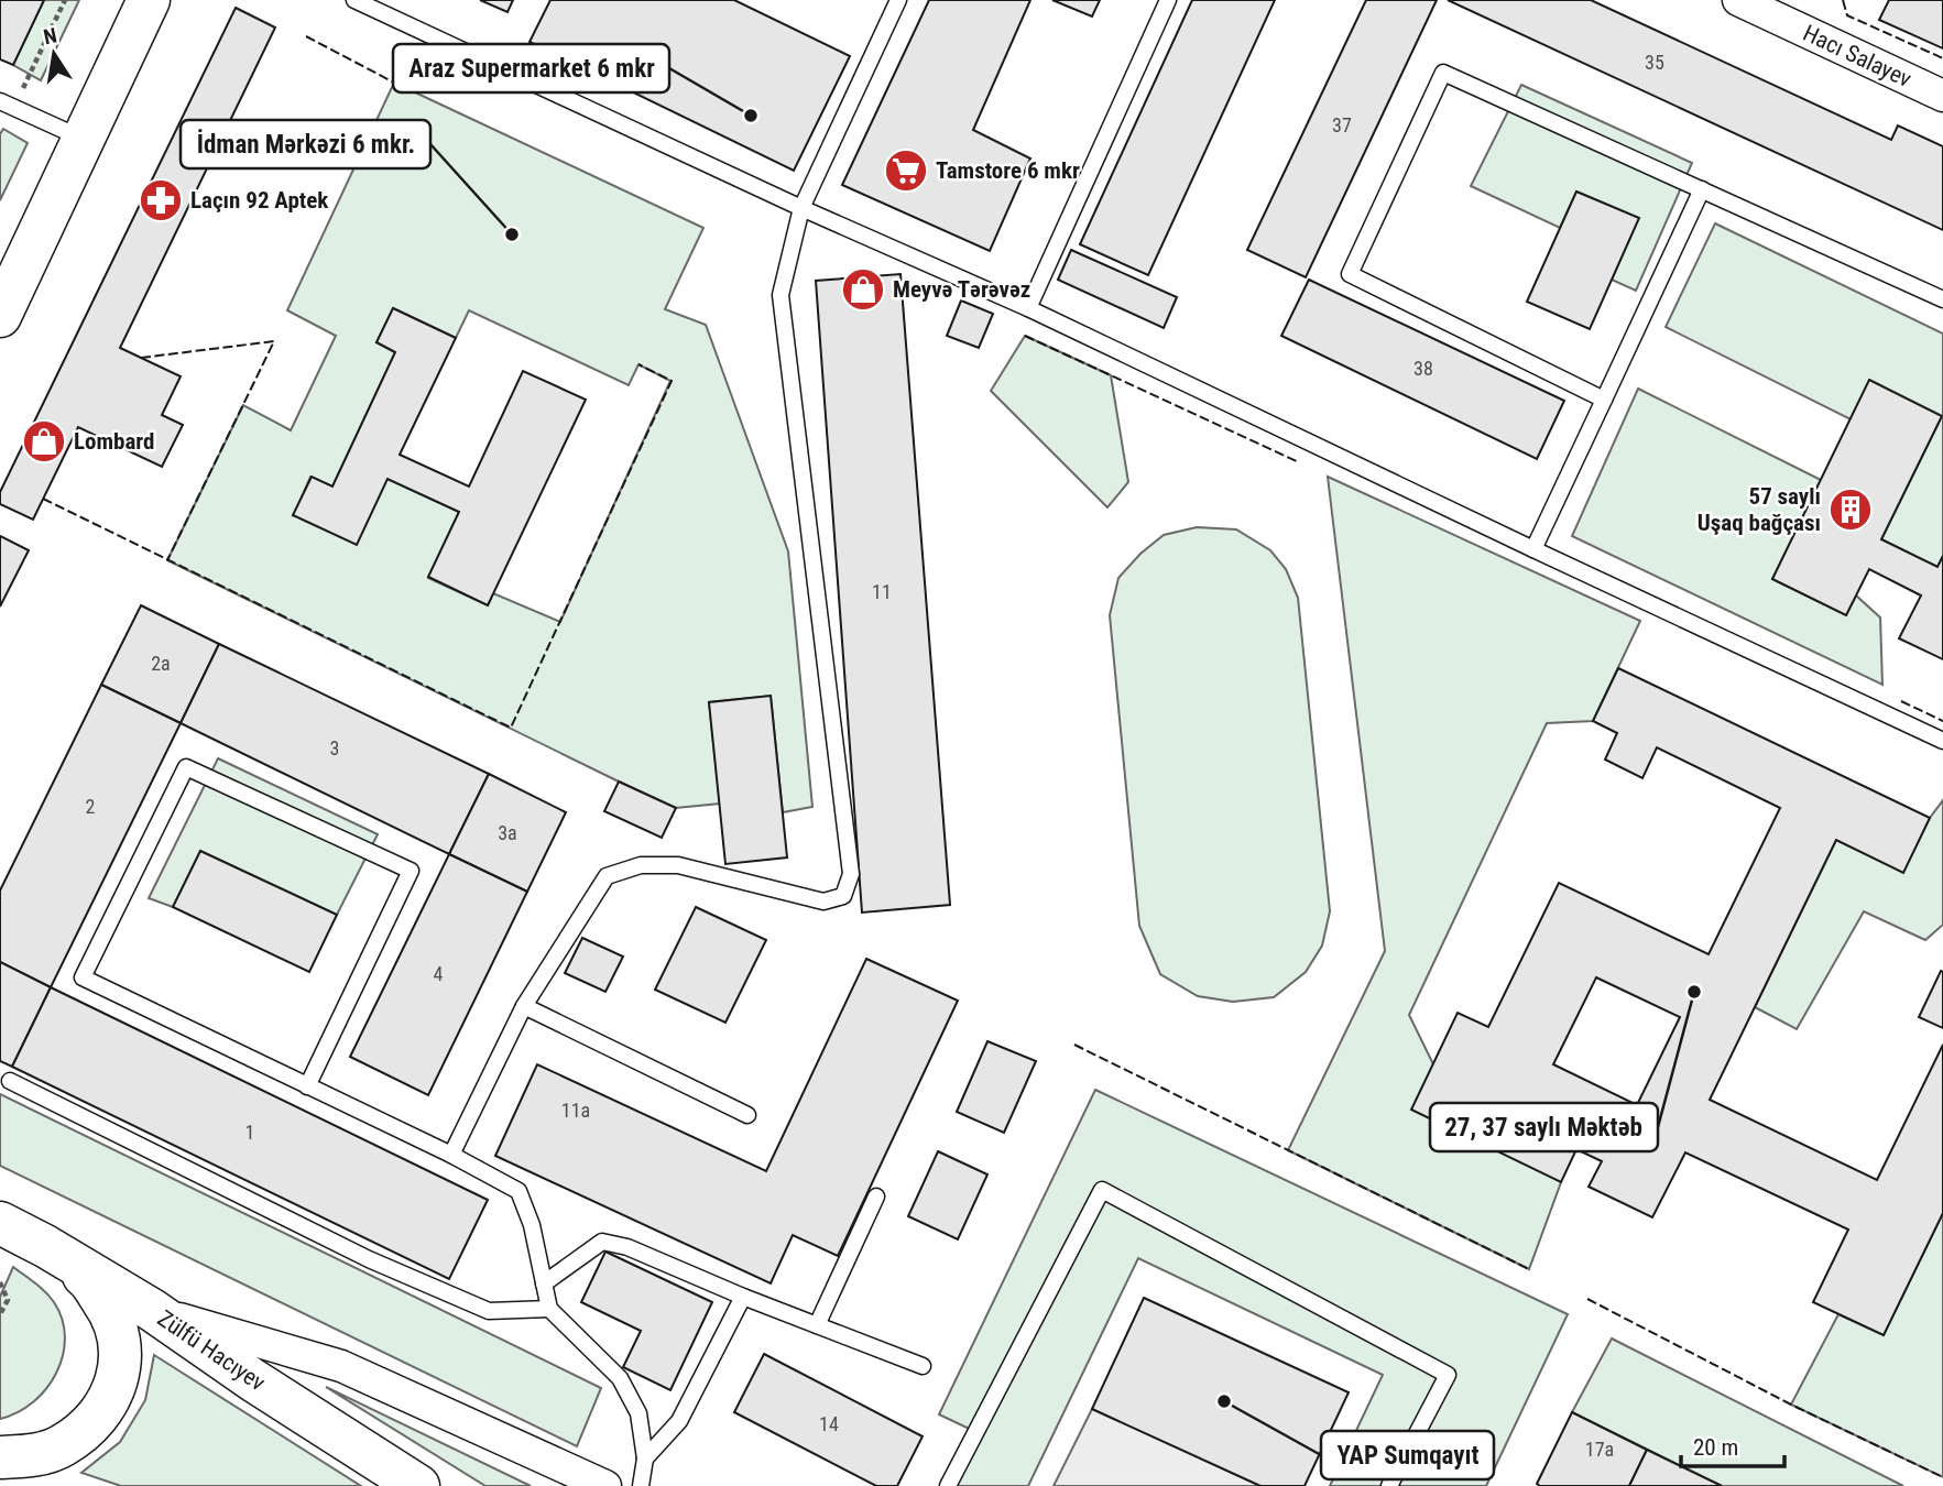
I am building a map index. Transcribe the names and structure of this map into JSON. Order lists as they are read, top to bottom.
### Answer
{
  "streets": {
    "main road": ["Zülfü Hacıyev"],
    "street": ["Hacı Salayev"]
  },
  "places": {
    "other": [
      "Araz Supermarket 6 mkr",
      "İdman Mәrkәzi 6 mkr.",
      "27, 37 saylı Məktəb",
      "YAP Sumqayıt"
    ],
    "supermarket": ["Tamstore 6 mkr"],
    "pharmacy": ["Laçın 92 Aptek"],
    "shop": ["Meyvə Tərəvəz", "Lombard"],
    "building": ["57 saylı Uşaq bağçası"]
  },
  "house_numbers": [
    "35",
    "37",
    "38",
    "11",
    "2a",
    "3",
    "2",
    "3a",
    "4",
    "11a",
    "1",
    "14",
    "17a"
  ],
  "scale_bar": "20 m",
  "north": "top"
}
